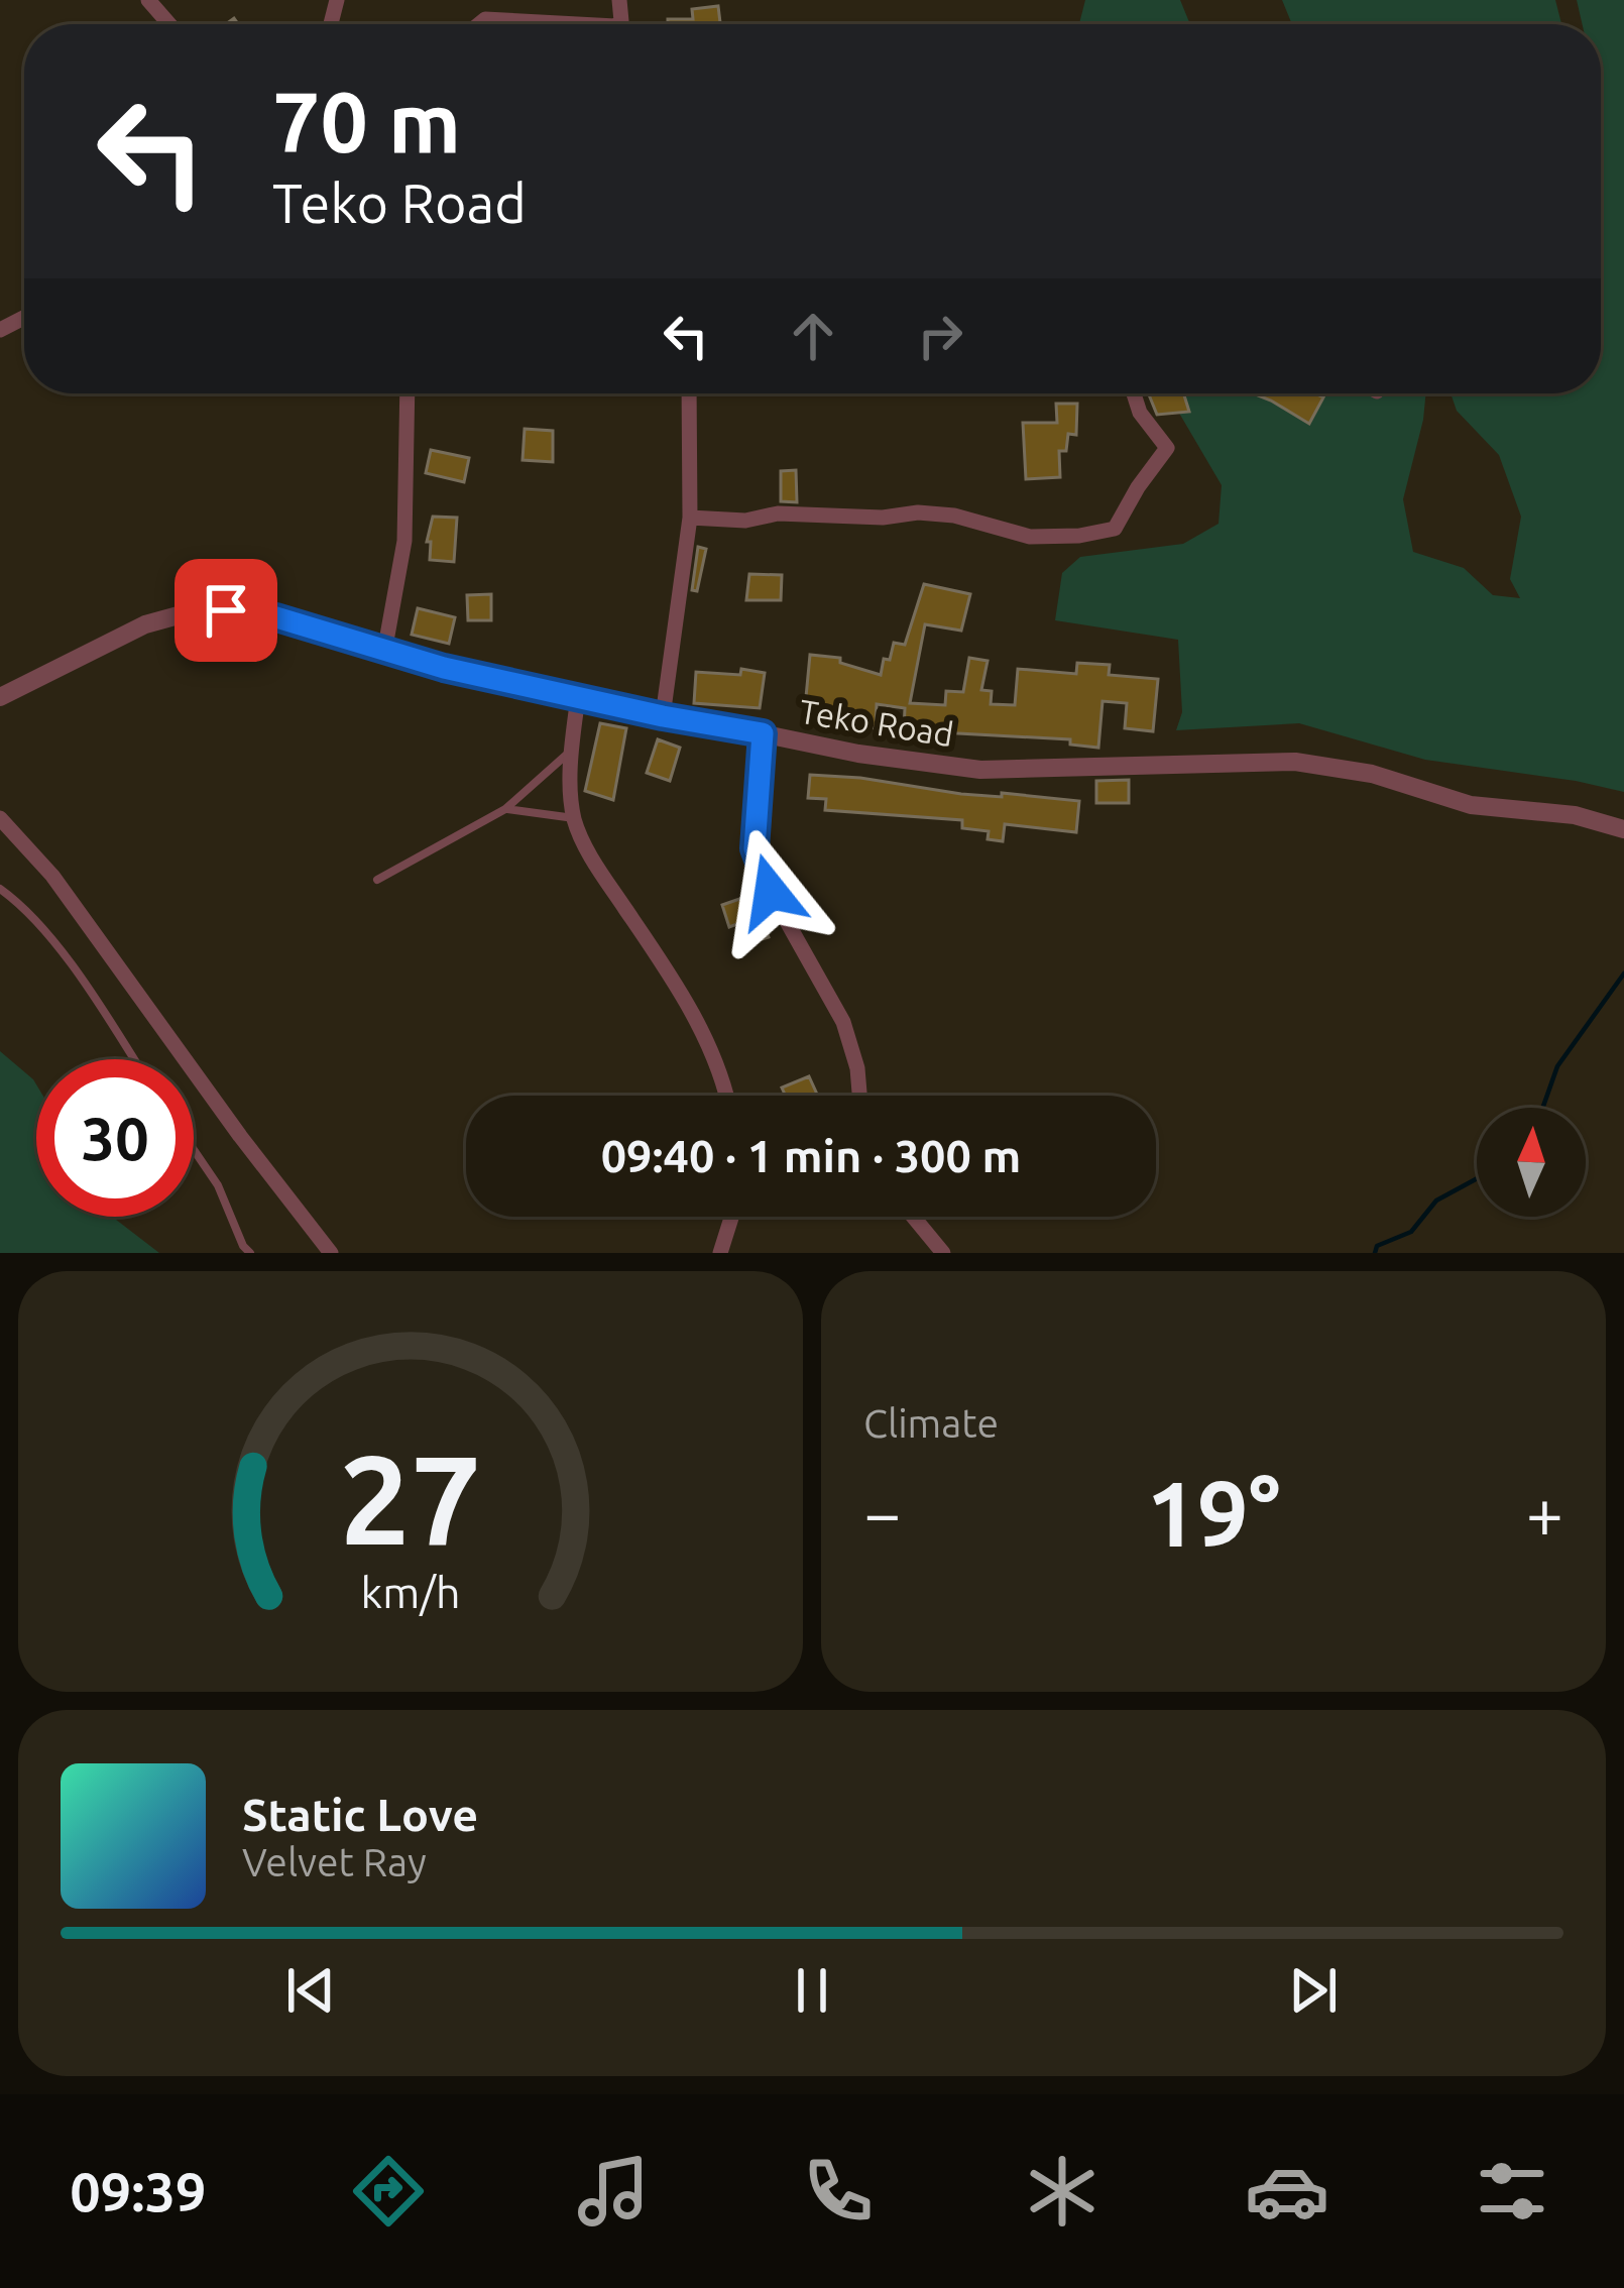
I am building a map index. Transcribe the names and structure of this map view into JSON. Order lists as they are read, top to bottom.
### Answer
{
  "streets": {
    "street": ["Teko Road"]
  },
  "north": "top",
  "page": {
    "turn": ["70 m", "Teko Road"],
    "limit": "30",
    "trip": "09:40 · 1 min · 300 m",
    "tile": "Climate",
    "heat": ["−", "19°", "+"],
    "song": ["Static Love", "Velvet Ray"],
    "tabs": "09:39",
    "gauge": ["27", "km/h"]
  }
}
